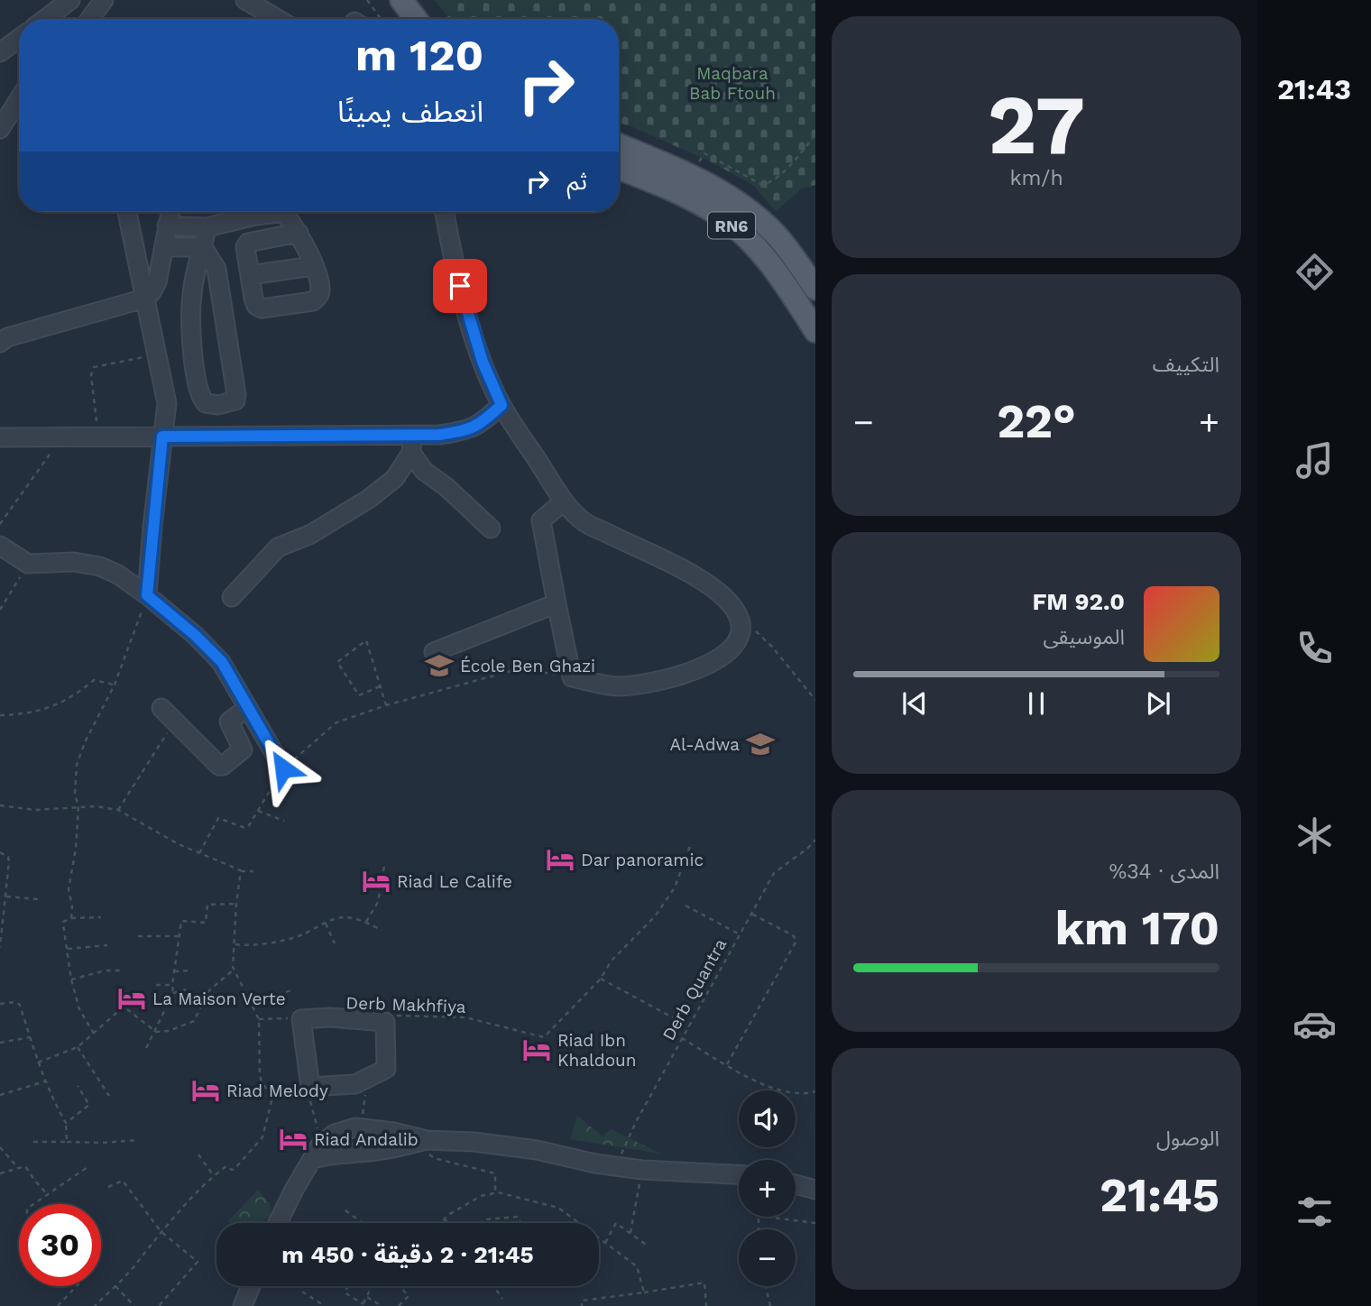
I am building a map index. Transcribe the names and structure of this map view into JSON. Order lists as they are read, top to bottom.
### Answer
{
  "streets": {
    "main road": ["RN6"],
    "path": ["Derb Quantra", "Derb Makhfiya"]
  },
  "parks": ["Maqbara Bab Ftouh"],
  "places": {
    "school or university": ["École Ben Ghazi", "Al-Adwa"],
    "hotel": [
      "Dar panoramic",
      "Riad Le Calife",
      "La Maison Verte",
      "Riad Ibn Khaldoun",
      "Riad Melody",
      "Riad Andalib"
    ]
  },
  "page": {
    "tabs": "21:43",
    "tile": [
      ["27", "km/h"],
      "التكييف",
      ["المدى · 34%", "170 km"],
      ["الوصول", "21:45"]
    ],
    "turn": ["120 m", "انعطف يمينًا"],
    "then": "ثم",
    "heat": ["−", "22°", "+"],
    "song": ["92.0 FM", "الموسيقى"],
    "map_buttons": ["+", "−"],
    "limit": "30",
    "trip": "21:45 · 2 دقيقة · 450 m"
  }
}
